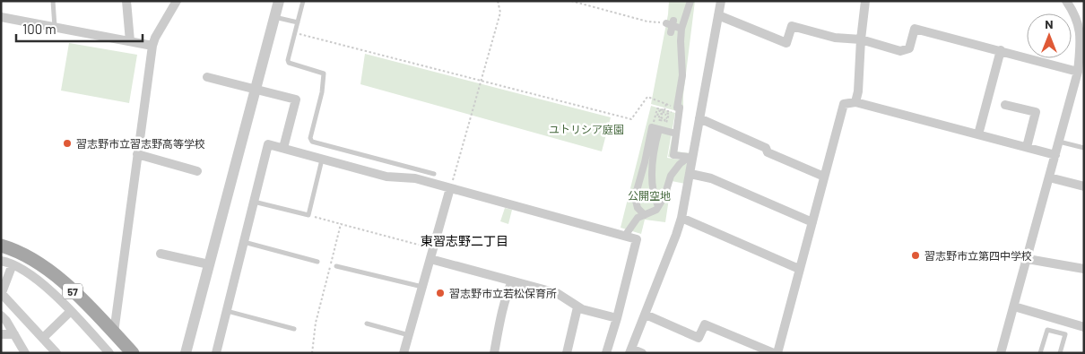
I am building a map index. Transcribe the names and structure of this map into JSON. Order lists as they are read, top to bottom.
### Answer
{
  "streets": {
    "main road": ["57"]
  },
  "districts": ["東習志野二丁目"],
  "parks": ["ユトリシア庭園", "公開空地"],
  "places": ["習志野市立習志野高等学校", "習志野市立第四中学校", "習志野市立若松保育所"],
  "scale_bar": "100 m",
  "north": "top"
}
